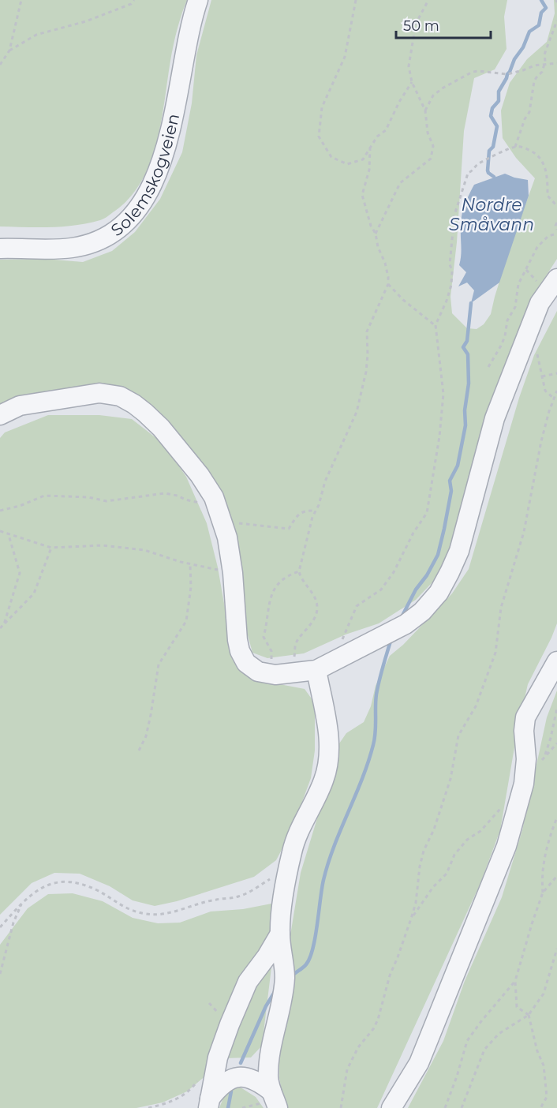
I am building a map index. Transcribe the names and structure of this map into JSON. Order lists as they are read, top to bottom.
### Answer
{
  "streets": {
    "street": ["Solemskogveien"]
  },
  "water": ["Nordre Småvann"],
  "scale_bar": "50 m"
}
